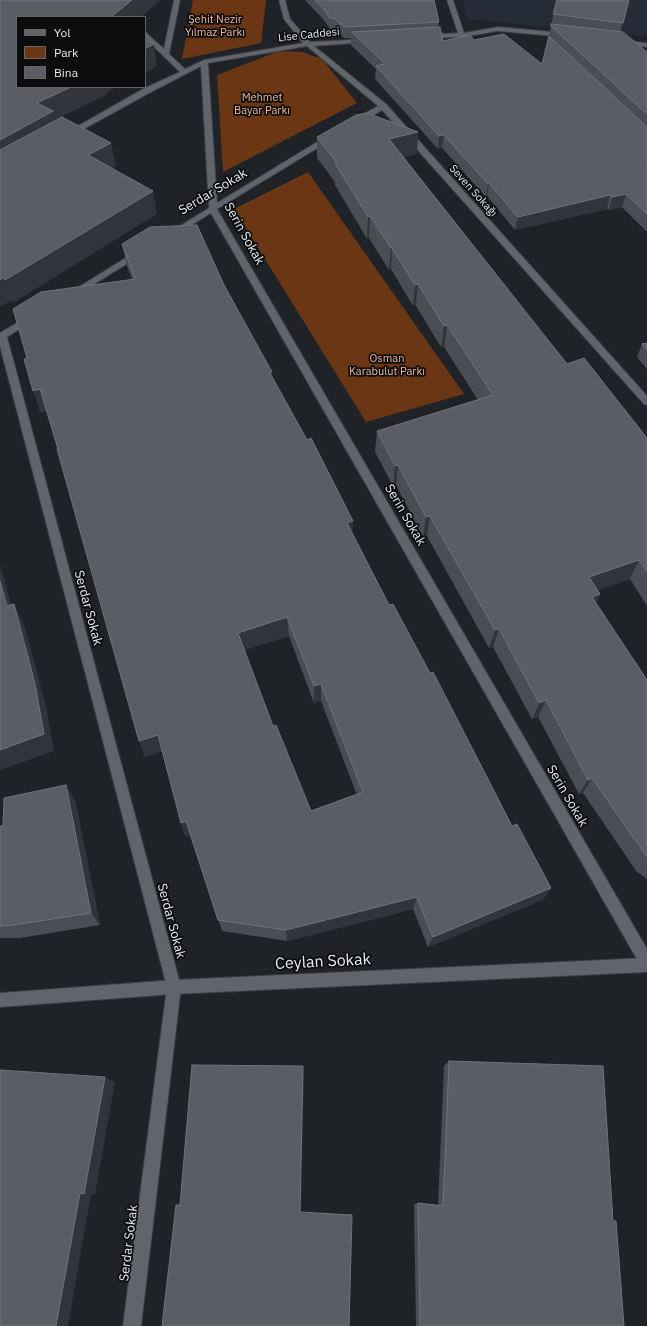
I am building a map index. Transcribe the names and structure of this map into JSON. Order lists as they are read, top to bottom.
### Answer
{
  "streets": {
    "street": [
      "Lise Caddesi",
      "Seven Sokağı",
      "Serdar Sokak",
      "Serin Sokak",
      "Ceylan Sokak"
    ]
  },
  "crossings": [
    ["Lise Caddesi", "Seven Sokağı"],
    ["Lise Caddesi", "Serin Sokak"],
    ["Seven Sokağı", "Serdar Sokak"],
    ["Serdar Sokak", "Serin Sokak"],
    ["Serdar Sokak", "Ceylan Sokak"],
    ["Serin Sokak", "Ceylan Sokak"]
  ],
  "parks": ["Şehit Nezir Yılmaz Parkı", "Mehmet Bayar Parkı", "Osman Karabulut Parkı"],
  "legend": ["Yol", "Park", "Bina"]
}
